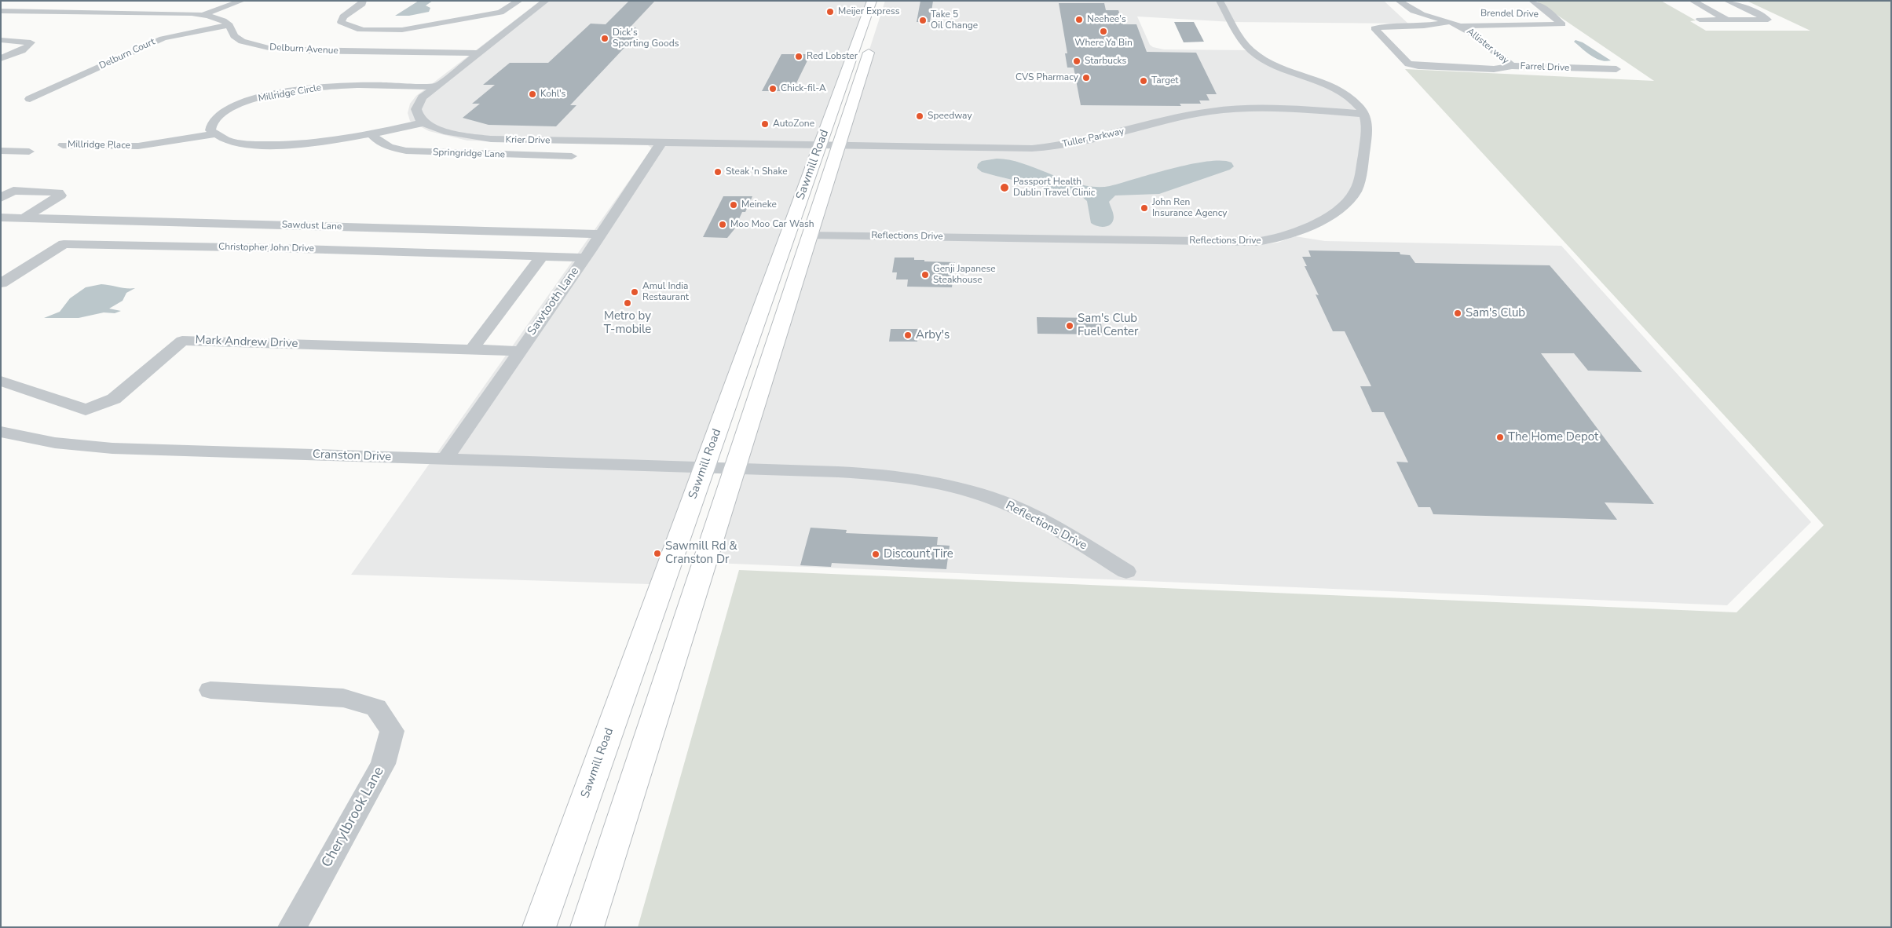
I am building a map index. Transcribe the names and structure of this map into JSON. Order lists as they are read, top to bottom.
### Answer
{
  "streets": {
    "main road": ["Sawmill Road"],
    "street": [
      "Brendel Drive",
      "Allister way",
      "Delburn Avenue",
      "Delburn Court",
      "Farrel Drive",
      "Millridge Circle",
      "Tuller Parkway",
      "Krier Drive",
      "Millridge Place",
      "Springridge Lane",
      "Sawdust Lane",
      "Reflections Drive",
      "Christopher John Drive",
      "Sawtooth Lane",
      "Mark Andrew Drive",
      "Cranston Drive",
      "Cherylbrook Lane"
    ]
  },
  "crossings": [
    ["Brendel Drive", "Allister way"],
    ["Allister way", "Farrel Drive"],
    ["Delburn Avenue", "Delburn Court"],
    ["Millridge Circle", "Millridge Place"],
    ["Tuller Parkway", "Krier Drive"],
    ["Tuller Parkway", "Sawmill Road"],
    ["Tuller Parkway", "Reflections Drive"],
    ["Krier Drive", "Sawmill Road"],
    ["Krier Drive", "Sawtooth Lane"],
    ["Sawmill Road", "Reflections Drive"],
    ["Sawmill Road", "Cranston Drive"],
    ["Sawdust Lane", "Sawtooth Lane"],
    ["Reflections Drive", "Cranston Drive"],
    ["Christopher John Drive", "Sawtooth Lane"],
    ["Sawtooth Lane", "Mark Andrew Drive"],
    ["Sawtooth Lane", "Cranston Drive"]
  ],
  "places": [
    "Meijer Express",
    "Neehee's",
    "Take 5 Oil Change",
    "Where Ya Bin",
    "Dick's Sporting Goods",
    "Red Lobster",
    "Starbucks",
    "CVS Pharmacy",
    "Target",
    "Chick-fil-A",
    "Kohl's",
    "Speedway",
    "AutoZone",
    "Steak 'n Shake",
    "Passport Health Dublin Travel Clinic",
    "Meineke",
    "John Ren Insurance Agency",
    "Moo Moo Car Wash",
    "Genji Japanese Steakhouse",
    "Amul India Restaurant",
    "Metro by T-mobile",
    "Sam's Club",
    "Sam's Club Fuel Center",
    "Arby's",
    "The Home Depot",
    "Sawmill Rd & Cranston Dr",
    "Discount Tire"
  ]
}
